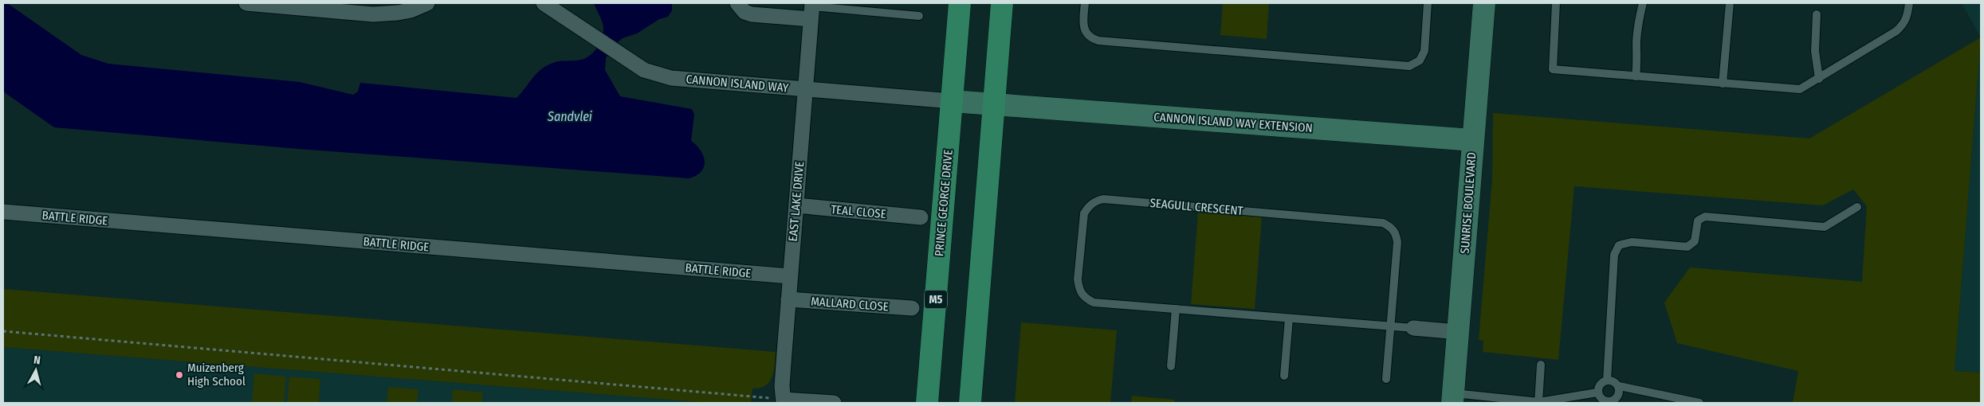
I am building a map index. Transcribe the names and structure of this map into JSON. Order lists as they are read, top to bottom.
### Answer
{
  "streets": {
    "main road": ["PRINCE GEORGE DRIVE", "M5"],
    "street": [
      "CANNON ISLAND WAY",
      "CANNON ISLAND WAY EXTENSION",
      "EAST LAKE DRIVE",
      "SUNRISE BOULEVARD",
      "SEAGULL CRESCENT",
      "TEAL CLOSE",
      "BATTLE RIDGE",
      "MALLARD CLOSE"
    ]
  },
  "crossings": [
    ["CANNON ISLAND WAY", "CANNON ISLAND WAY EXTENSION"],
    ["CANNON ISLAND WAY", "EAST LAKE DRIVE"],
    ["CANNON ISLAND WAY", "PRINCE GEORGE DRIVE"],
    ["CANNON ISLAND WAY EXTENSION", "PRINCE GEORGE DRIVE"],
    ["CANNON ISLAND WAY EXTENSION", "SUNRISE BOULEVARD"],
    ["EAST LAKE DRIVE", "TEAL CLOSE"],
    ["EAST LAKE DRIVE", "BATTLE RIDGE"],
    ["EAST LAKE DRIVE", "MALLARD CLOSE"],
    ["SUNRISE BOULEVARD", "SEAGULL CRESCENT"]
  ],
  "water": ["Sandvlei"],
  "places": ["Muizenberg High School"],
  "north": "top"
}
